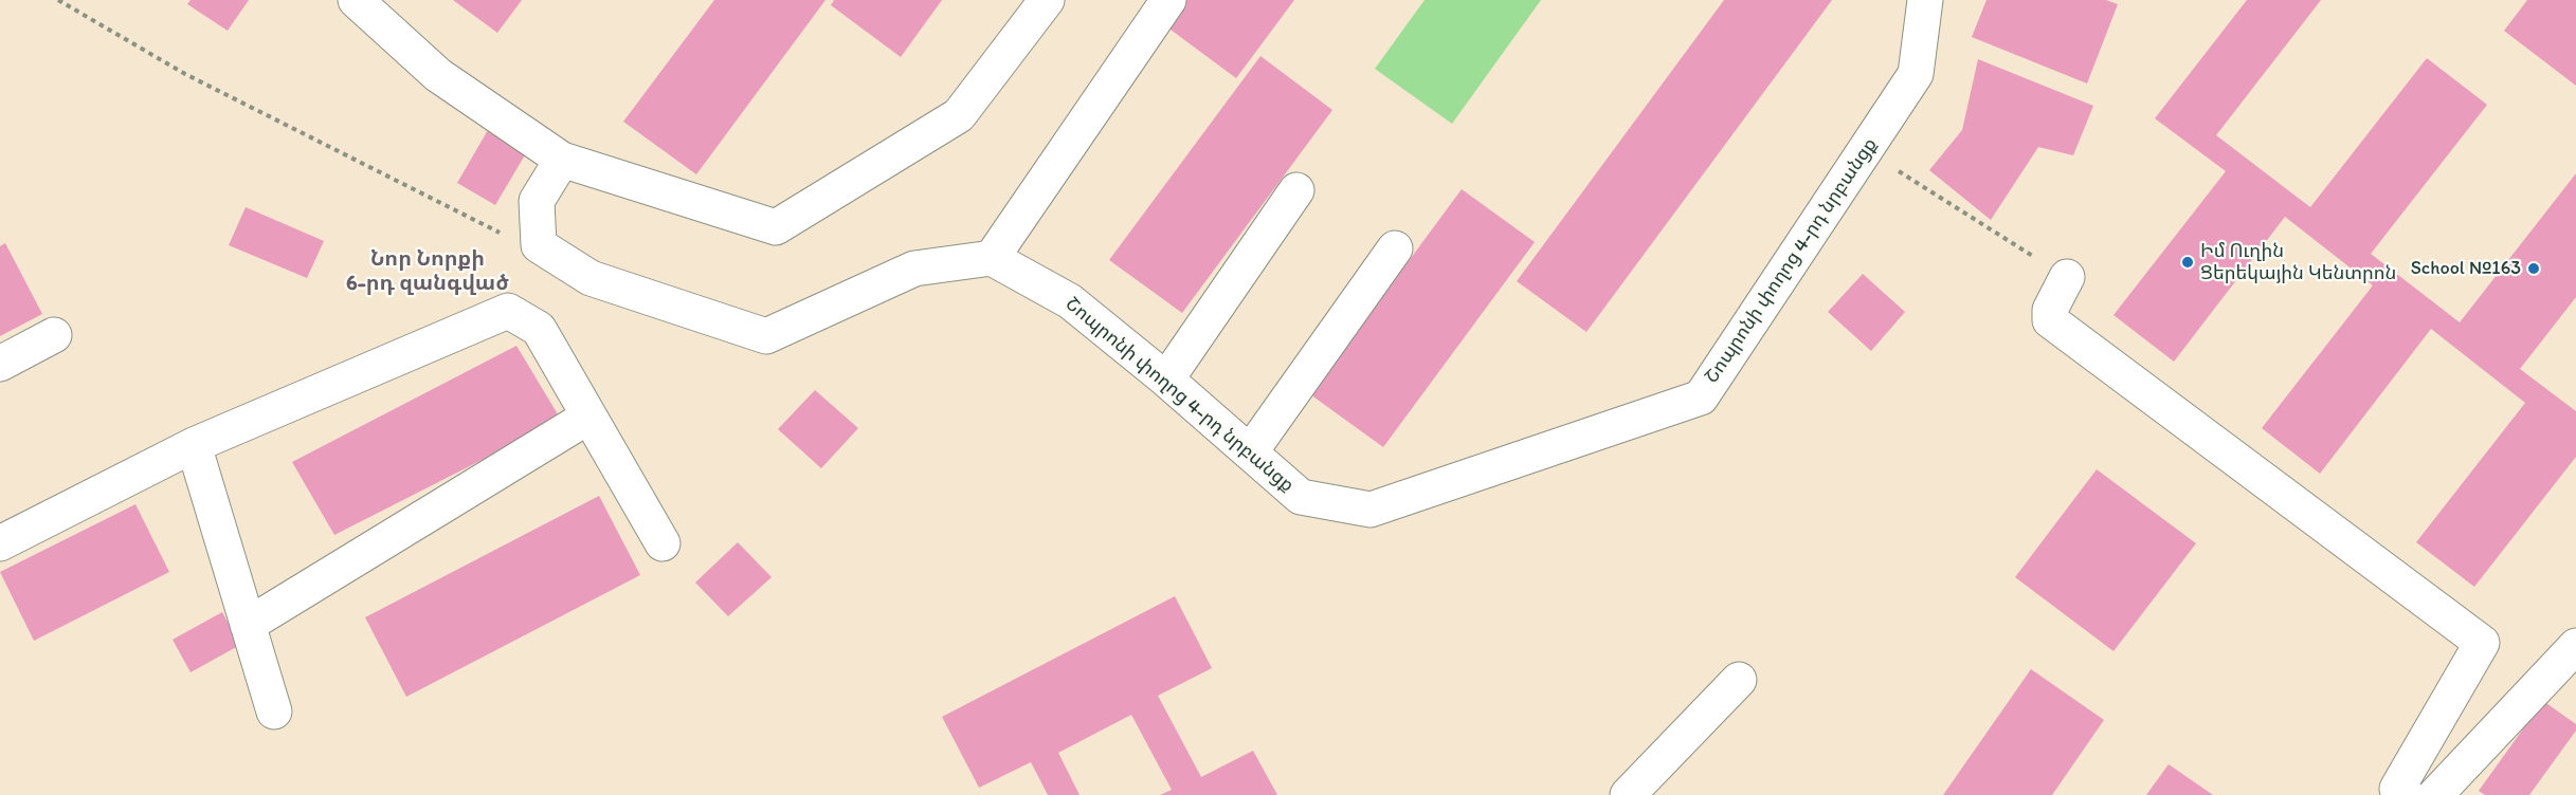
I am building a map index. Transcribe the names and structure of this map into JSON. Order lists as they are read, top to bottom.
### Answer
{
  "streets": {
    "street": ["Շոպրոնի փողոց 4-րդ նրբանցք"]
  },
  "districts": ["Նոր Նորքի 6-րդ զանգված"],
  "places": ["Իմ Ուղին Ցերեկային Կենտրոն", "School №163"]
}
